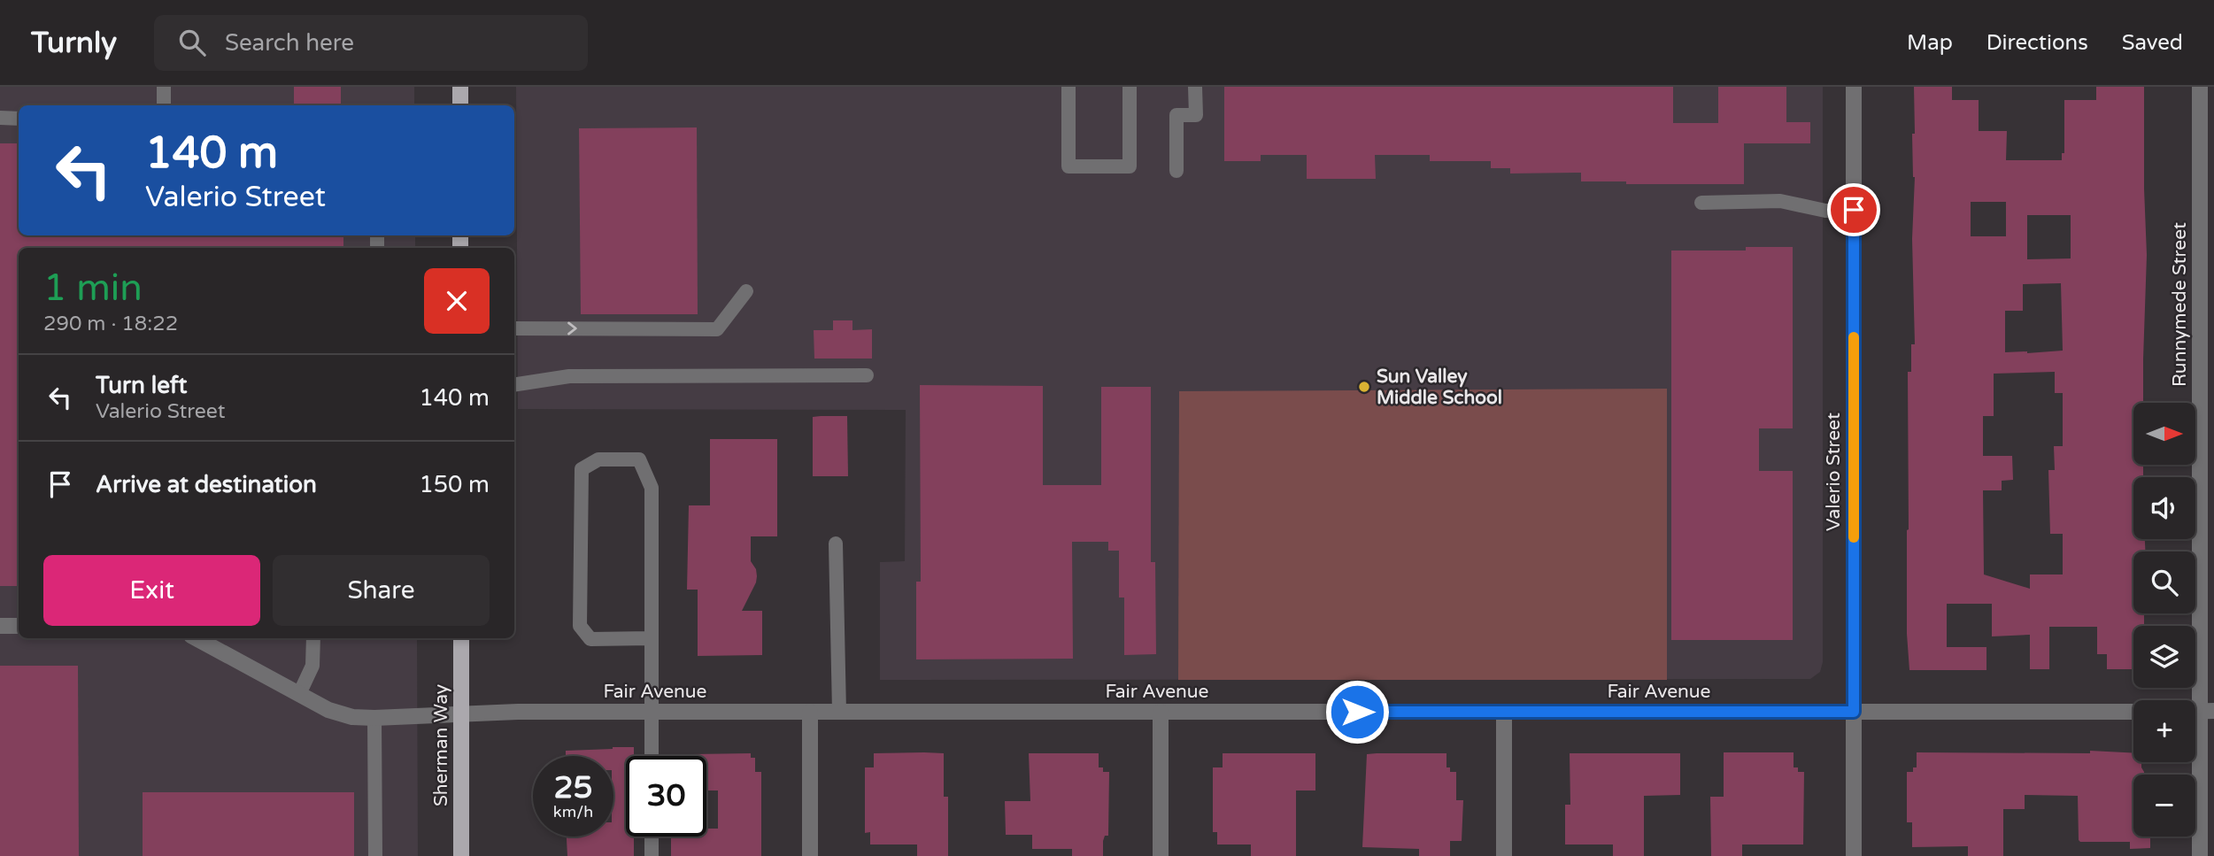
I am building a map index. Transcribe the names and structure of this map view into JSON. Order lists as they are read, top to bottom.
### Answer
{
  "streets": {
    "main road": ["Sherman Way"],
    "street": ["Runnymede Street", "Valerio Street", "Fair Avenue"]
  },
  "crossings": [
    ["Valerio Street", "Fair Avenue"],
    ["Fair Avenue", "Sherman Way"]
  ],
  "places": ["Sun Valley Middle School"],
  "north": "right",
  "page": {
    "header": "Turnly",
    "search": "Search here",
    "nav": ["Map", "Directions", "Saved"],
    "turn": ["140 m", "Valerio Street"],
    "heading": ["1 min", "290 m · 18:22"],
    "list": [
      {
        "name": "Turn left",
        "note": "Valerio Street",
        "value": "140 m"
      },
      {
        "name": "Arrive at destination",
        "value": "150 m"
      }
    ],
    "map_buttons": ["+", "−"],
    "buttons": ["Exit", "Share"],
    "speed": "25 km/h",
    "limit": "30"
  }
}
